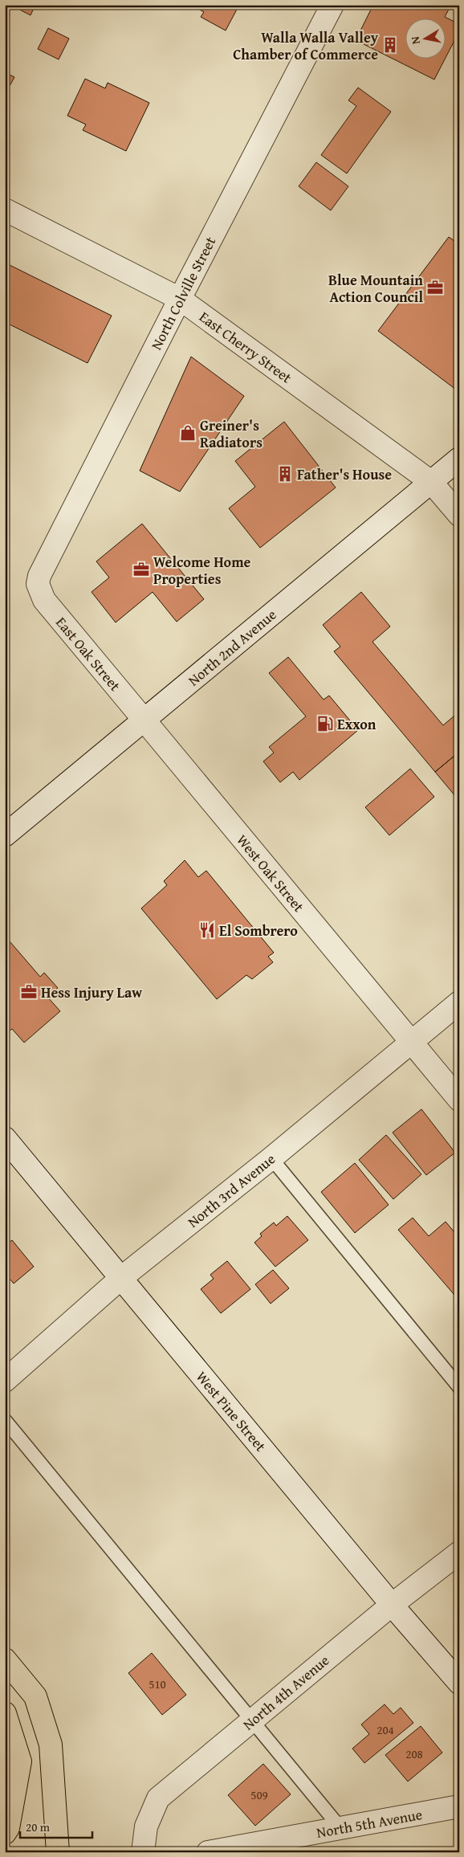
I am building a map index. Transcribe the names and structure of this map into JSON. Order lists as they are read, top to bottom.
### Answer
{
  "streets": {
    "street": [
      "North Colville Street",
      "East Cherry Street",
      "North 2nd Avenue",
      "East Oak Street",
      "West Oak Street",
      "North 3rd Avenue",
      "West Pine Street",
      "North 4th Avenue",
      "North 5th Avenue"
    ]
  },
  "crossings": [
    ["North Colville Street", "East Cherry Street"],
    ["North Colville Street", "East Oak Street"],
    ["East Cherry Street", "North 2nd Avenue"],
    ["North 2nd Avenue", "East Oak Street"],
    ["North 2nd Avenue", "West Oak Street"],
    ["East Oak Street", "West Oak Street"],
    ["West Oak Street", "North 3rd Avenue"],
    ["North 3rd Avenue", "West Pine Street"],
    ["West Pine Street", "North 4th Avenue"]
  ],
  "places": {
    "building": ["Walla Walla Valley Chamber of Commerce", "Father's House"],
    "office": ["Blue Mountain Action Council", "Welcome Home Properties", "Hess Injury Law"],
    "shop": ["Greiner's Radiators"],
    "fuel station": ["Exxon"],
    "restaurant": ["El Sombrero"]
  },
  "house_numbers": [
    "510",
    "204",
    "208",
    "509"
  ],
  "scale_bar": "20 m",
  "north": "left"
}
